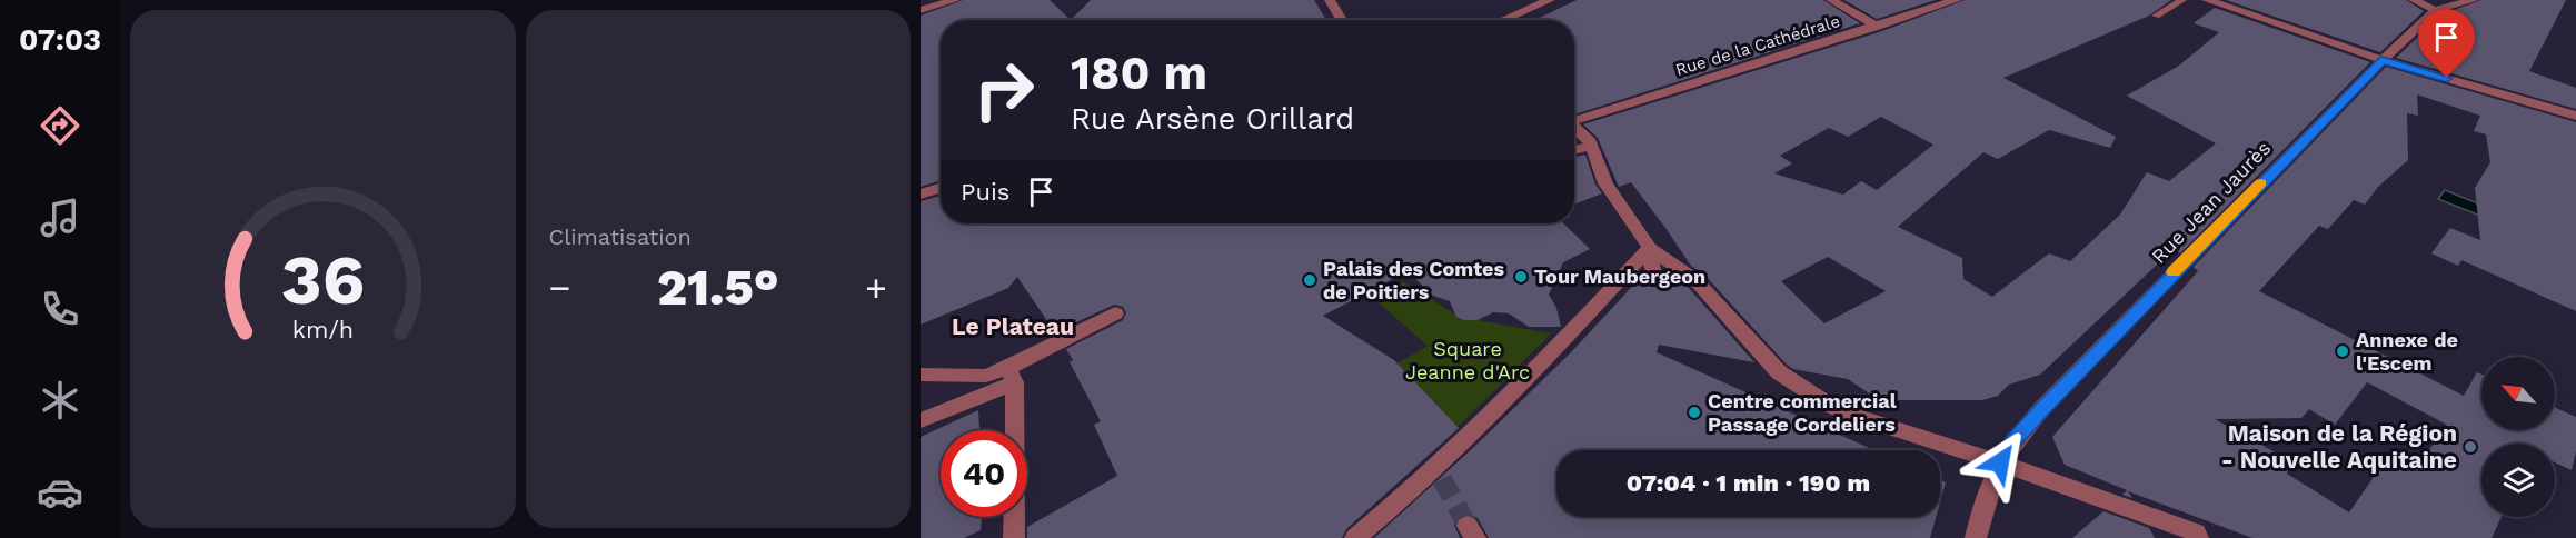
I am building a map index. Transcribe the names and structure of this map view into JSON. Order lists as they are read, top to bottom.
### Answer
{
  "streets": {
    "street": ["Rue de la Cathédrale", "Rue Jean Jaurès"]
  },
  "districts": ["Le Plateau"],
  "parks": ["Square Jeanne d'Arc"],
  "places": [
    "Tour Maubergeon",
    "Palais des Comtes de Poitiers",
    "Annexe de l'Escem",
    "Centre commercial Passage Cordeliers",
    "Maison de la Région - Nouvelle Aquitaine"
  ],
  "north": "top left",
  "page": {
    "tabs": "07:03",
    "tile": "Climatisation",
    "turn": ["180 m", "Rue Arsène Orillard"],
    "then": "Puis",
    "heat": ["−", "21.5°", "+"],
    "limit": "40",
    "trip": "07:04 · 1 min · 190 m",
    "gauge": ["36", "km/h"]
  }
}
